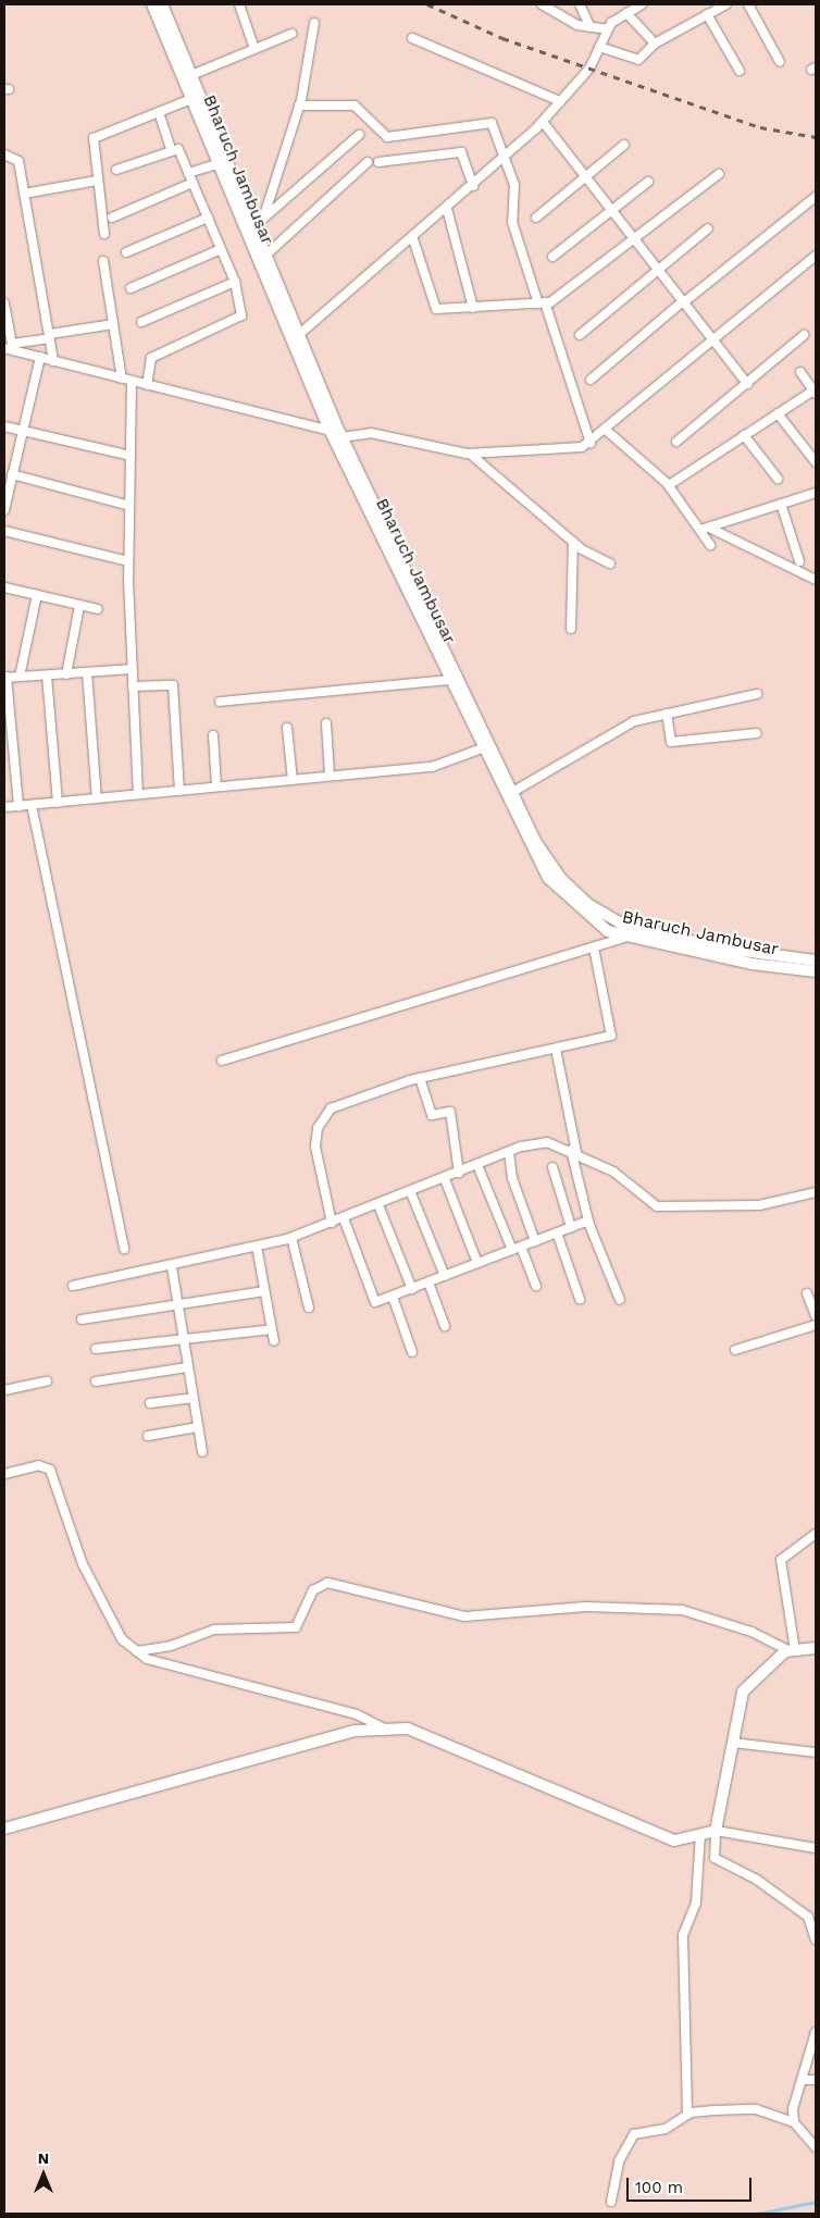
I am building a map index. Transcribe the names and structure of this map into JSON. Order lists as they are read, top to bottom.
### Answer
{
  "streets": {
    "main road": ["Bharuch Jambusar"]
  },
  "scale_bar": "100 m",
  "north": "top"
}
